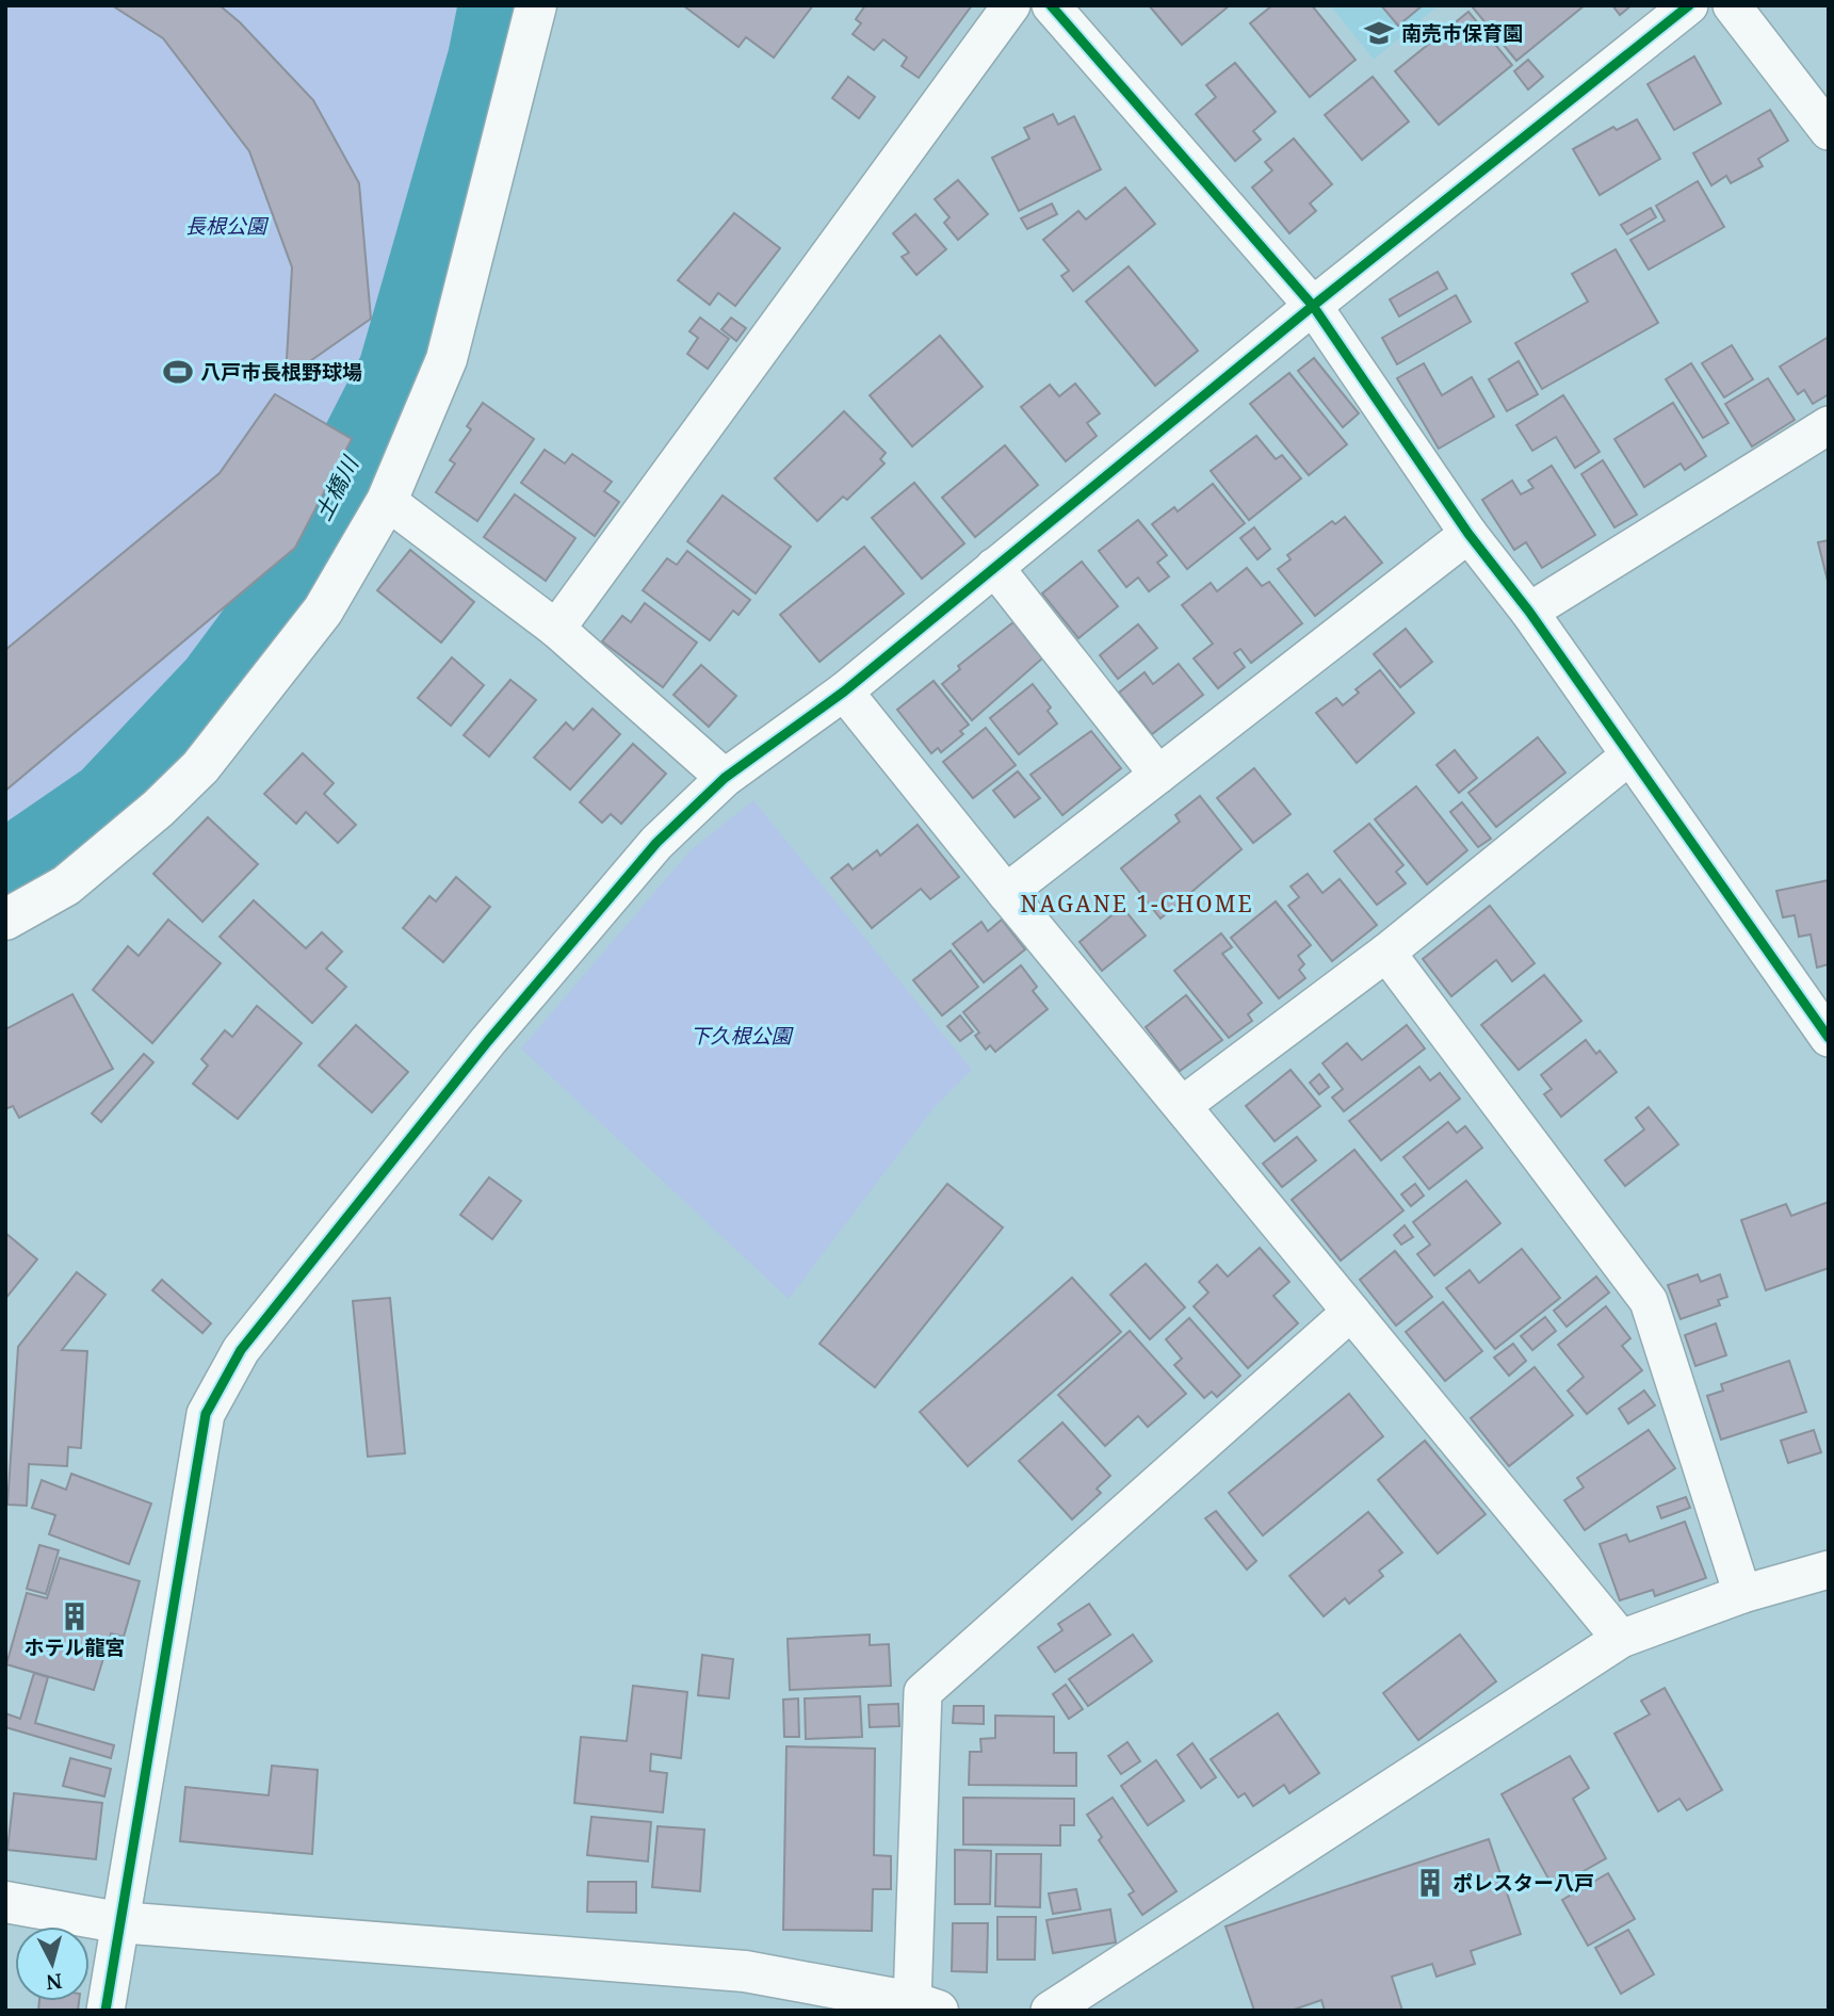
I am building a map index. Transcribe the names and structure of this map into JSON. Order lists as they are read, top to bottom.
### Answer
{
  "districts": ["NAGANE 1-CHOME"],
  "water": ["土橋川"],
  "parks": ["長根公園", "下久根公園"],
  "places": {
    "school or university": ["南売市保育園"],
    "sports": ["八戸市長根野球場"],
    "building": ["ホテル龍宮", "ポレスター八戸"]
  },
  "north": "bottom"
}
